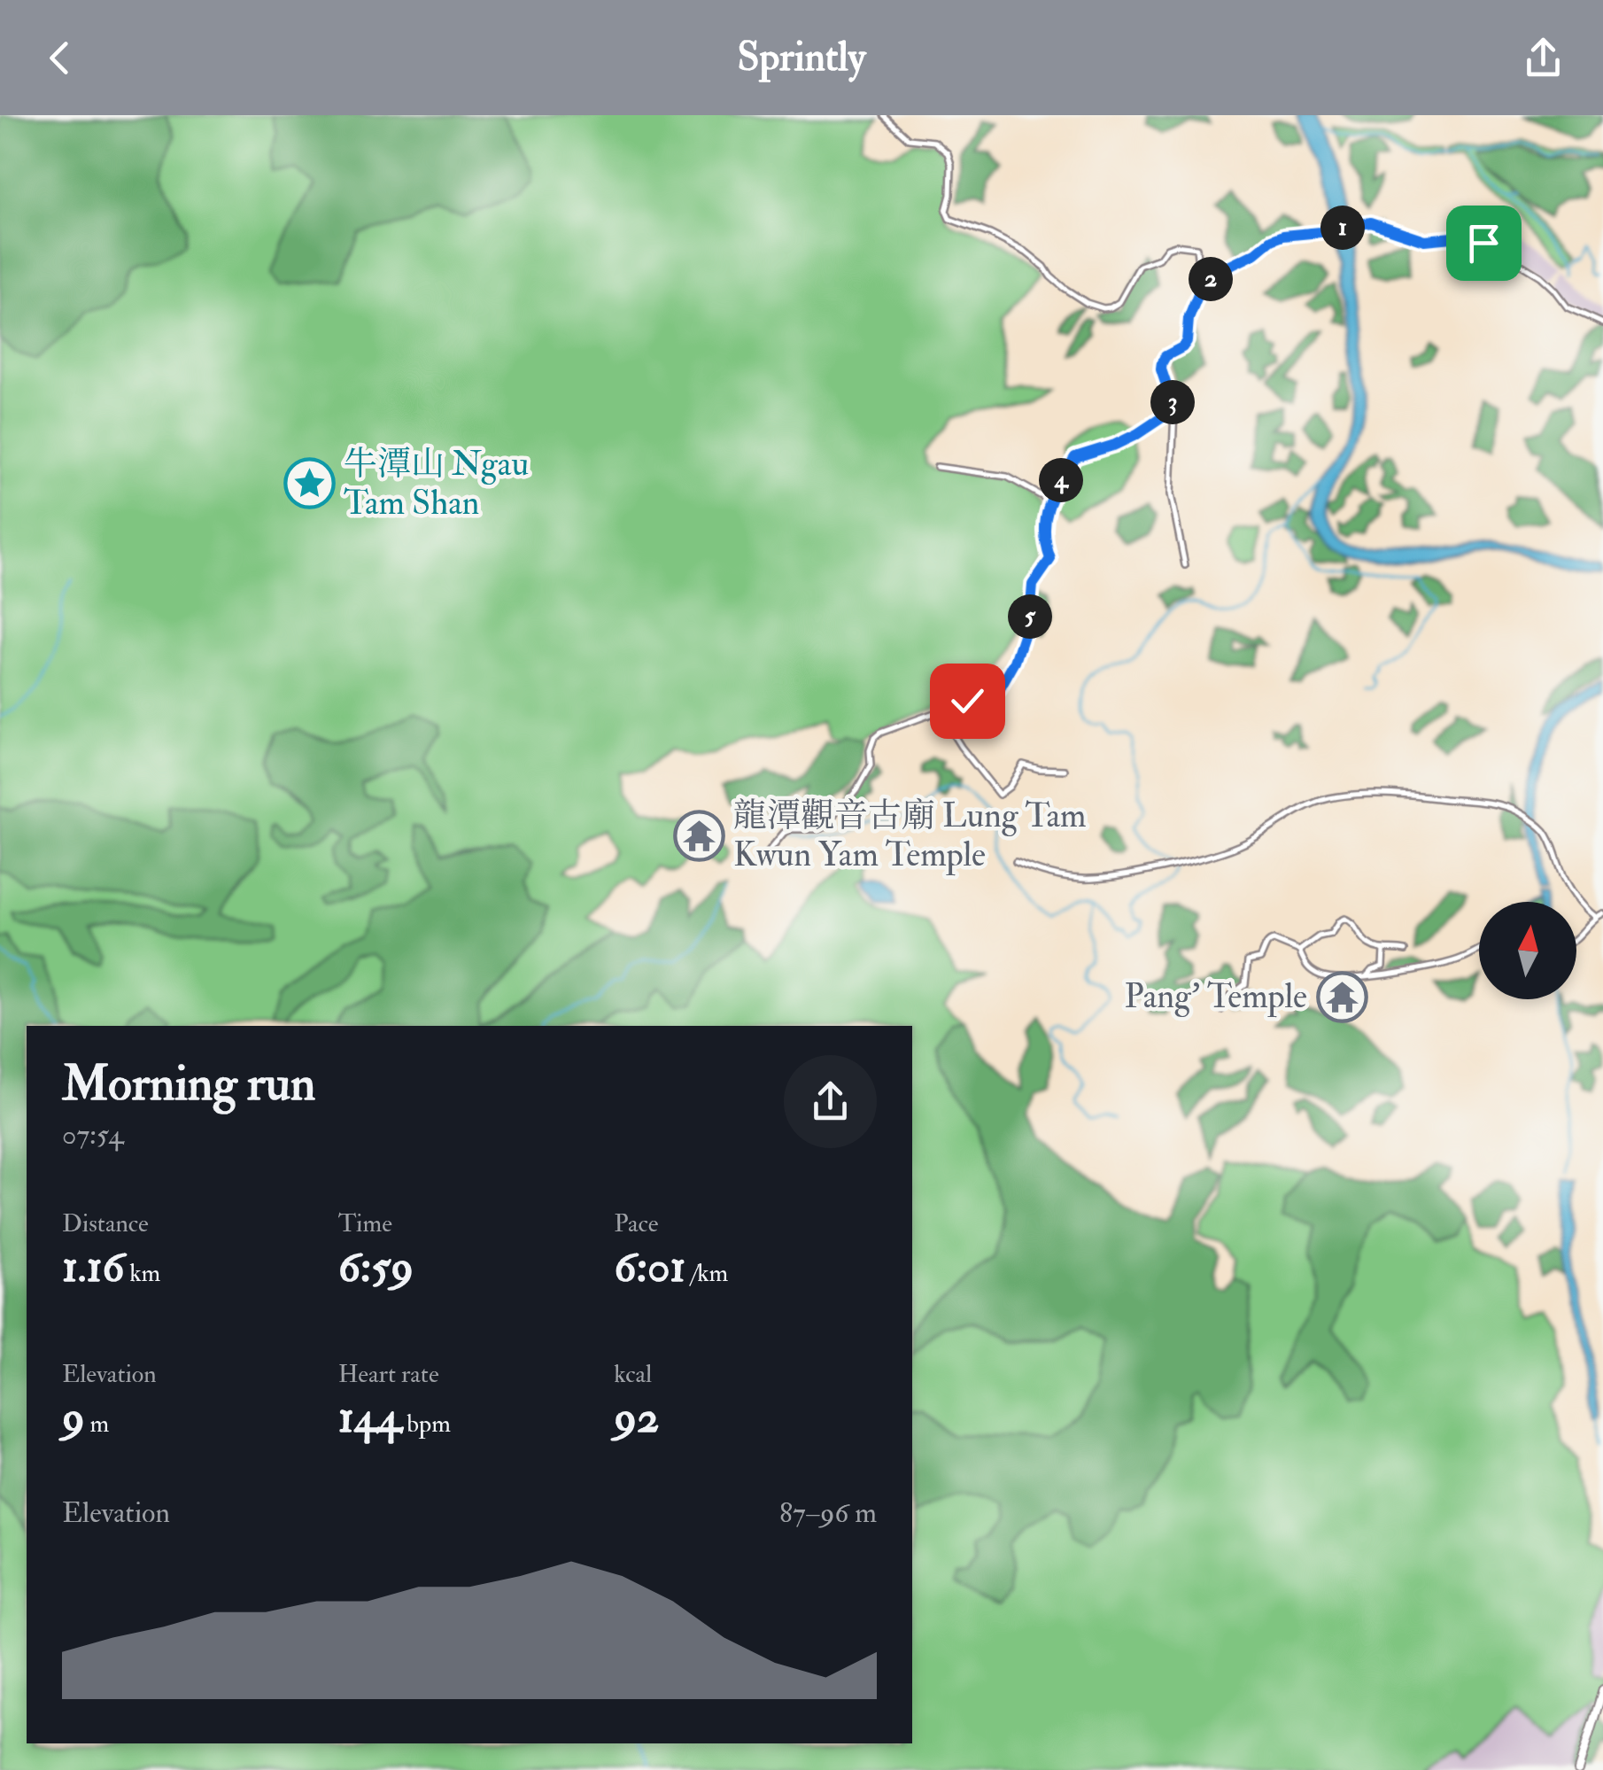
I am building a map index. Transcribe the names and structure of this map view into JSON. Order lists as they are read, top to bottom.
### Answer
{
  "places": {
    "place": ["牛潭山 Ngau Tam Shan"],
    "temple": ["龍潭觀音古廟 Lung Tam Kwun Yam Temple", "Pang' Temple"]
  },
  "north": "top",
  "page": {
    "header": "Sprintly",
    "pins": [
      "1",
      "2",
      "3",
      "4",
      "5"
    ],
    "heading": ["Morning run", "07:54"],
    "stats": [
      ["Distance", "1.16 km"],
      ["Time", "6:59"],
      ["Pace", "6:01 /km"],
      ["Elevation", "9 m"],
      ["Heart rate", "144 bpm"],
      ["kcal", "92"]
    ],
    "chart": ["Elevation", "87–96 m"]
  }
}
